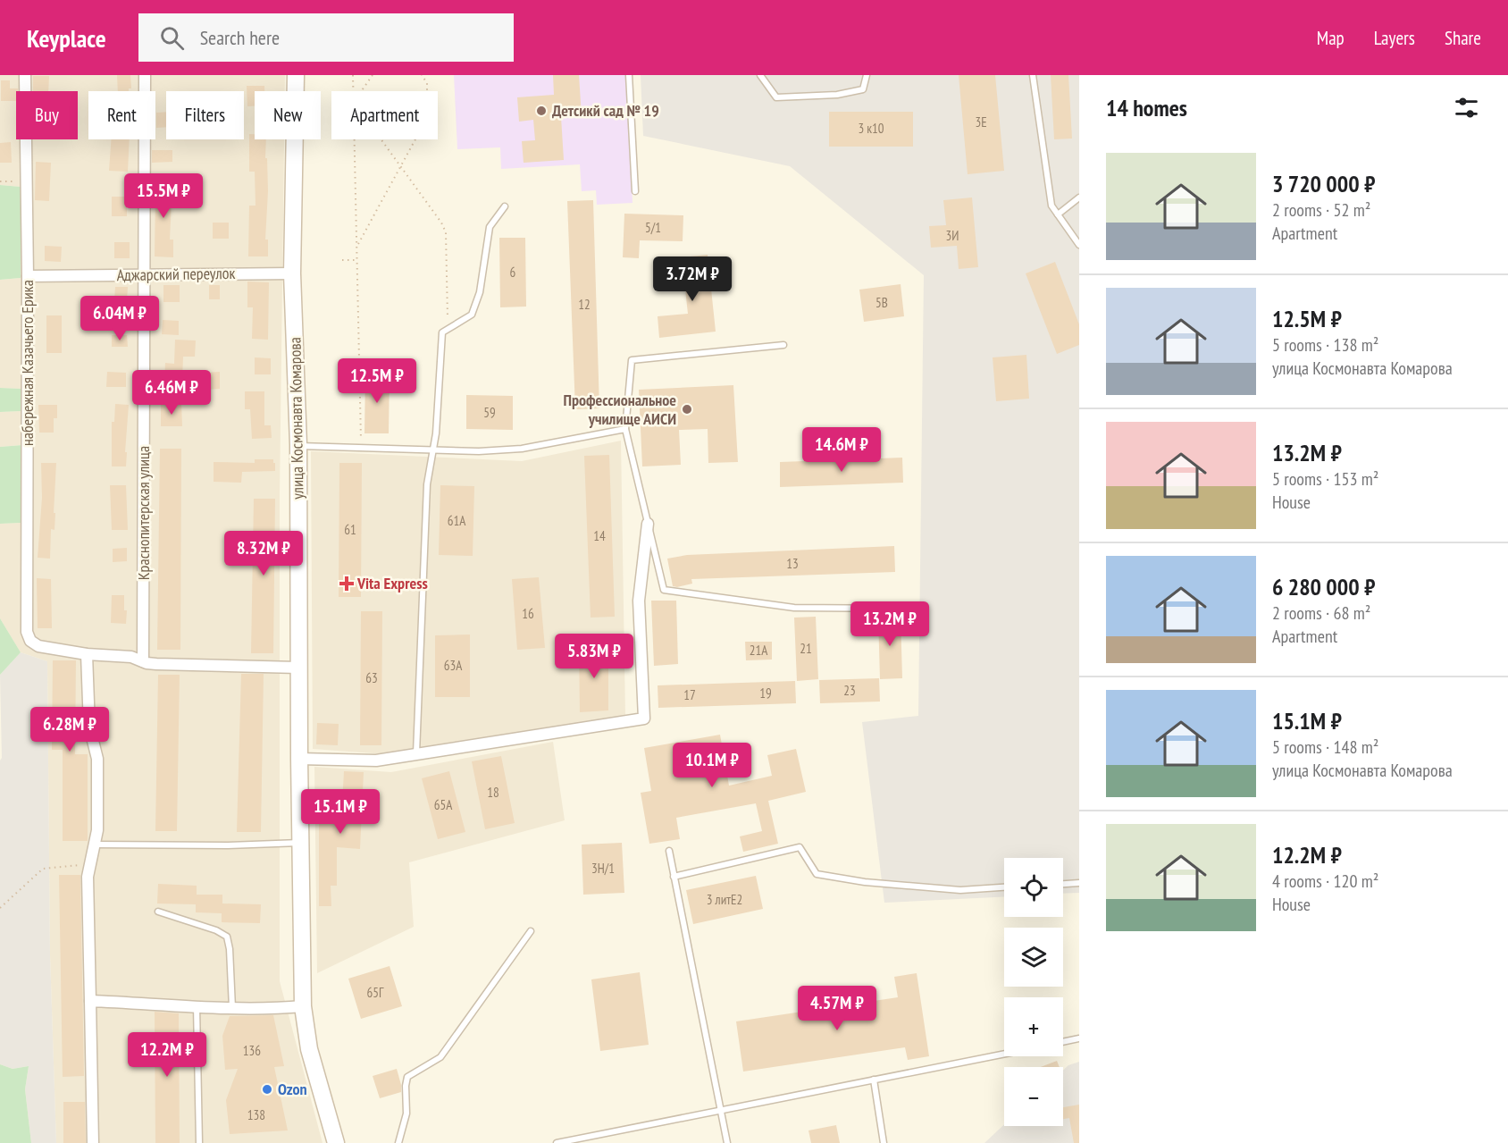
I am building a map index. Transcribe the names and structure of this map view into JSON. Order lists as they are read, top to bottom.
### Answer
{
  "streets": {
    "main road": ["улица Космонавта Комарова"],
    "street": ["Аджарский переулок", "набережная Казачьего Ерика", "Краснопитерская улица"]
  },
  "crossings": [
    ["Аджарский переулок", "набережная Казачьего Ерика"],
    ["Аджарский переулок", "улица Космонавта Комарова"],
    ["Аджарский переулок", "Краснопитерская улица"]
  ],
  "places": {
    "other": ["Детсикй сад № 19", "Профессиональное училище АИСИ", "Ozon"],
    "health": ["Vita Express"]
  },
  "house_numbers": [
    "3Е",
    "3 к10",
    "5/1",
    "3И",
    "6",
    "5В",
    "12",
    "59",
    "61А",
    "61",
    "14",
    "13",
    "16",
    "21",
    "21А",
    "63А",
    "63",
    "23",
    "19",
    "17",
    "18",
    "65А",
    "3Н/1",
    "3 литЕ2",
    "65Г",
    "136",
    "138"
  ],
  "page": {
    "header": "Keyplace",
    "search": "Search here",
    "nav": ["Map", "Layers", "Share"],
    "heading": "14 homes",
    "chip": [
      "Buy",
      "Rent",
      "Filters",
      "New",
      "Apartment"
    ],
    "list": [
      {
        "name": "3 720 000 ₽",
        "note": "2 rooms · 52 m² · Apartment"
      },
      {
        "name": "12.5M ₽",
        "note": "5 rooms · 138 m² · улица Космонавта Комарова"
      },
      {
        "name": "13.2M ₽",
        "note": "5 rooms · 153 m² · House"
      },
      {
        "name": "6 280 000 ₽",
        "note": "2 rooms · 68 m² · Apartment"
      },
      {
        "name": "15.1M ₽",
        "note": "5 rooms · 148 m² · улица Космонавта Комарова"
      },
      {
        "name": "12.2M ₽",
        "note": "4 rooms · 120 m² · House"
      }
    ],
    "price": [
      "15.5M ₽",
      "3.72M ₽",
      "6.04M ₽",
      "12.5M ₽",
      "6.46M ₽",
      "14.6M ₽",
      "8.32M ₽",
      "13.2M ₽",
      "5.83M ₽",
      "6.28M ₽",
      "10.1M ₽",
      "15.1M ₽",
      "4.57M ₽",
      "12.2M ₽"
    ],
    "map_buttons": ["+", "−"]
  }
}
